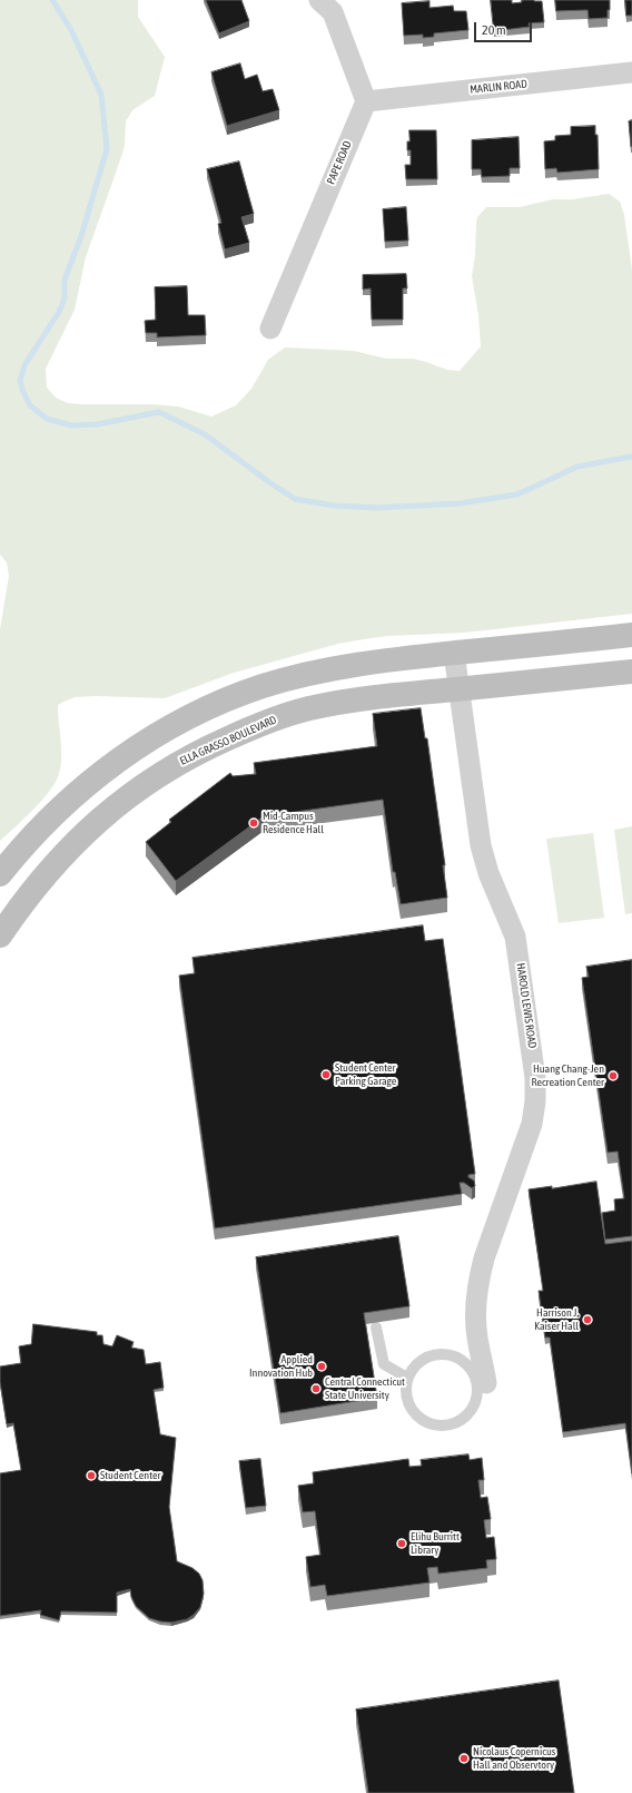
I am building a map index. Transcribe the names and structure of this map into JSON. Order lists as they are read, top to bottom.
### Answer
{
  "streets": {
    "main road": ["ELLA GRASSO BOULEVARD"],
    "street": ["MARLIN ROAD", "PAPE ROAD", "HAROLD LEWIS ROAD"]
  },
  "crossings": [
    ["MARLIN ROAD", "PAPE ROAD"],
    ["ELLA GRASSO BOULEVARD", "HAROLD LEWIS ROAD"]
  ],
  "places": [
    "Mid-Campus Residence Hall",
    "Student Center Parking Garage",
    "Huang Chang-Jen Recreation Center",
    "Harrison J. Kaiser Hall",
    "Applied Innovation Hub",
    "Central Connecticut State University",
    "Student Center",
    "Elihu Burritt Library",
    "Nicolaus Copernicus Hall and Observtory"
  ],
  "scale_bar": "20 m"
}
